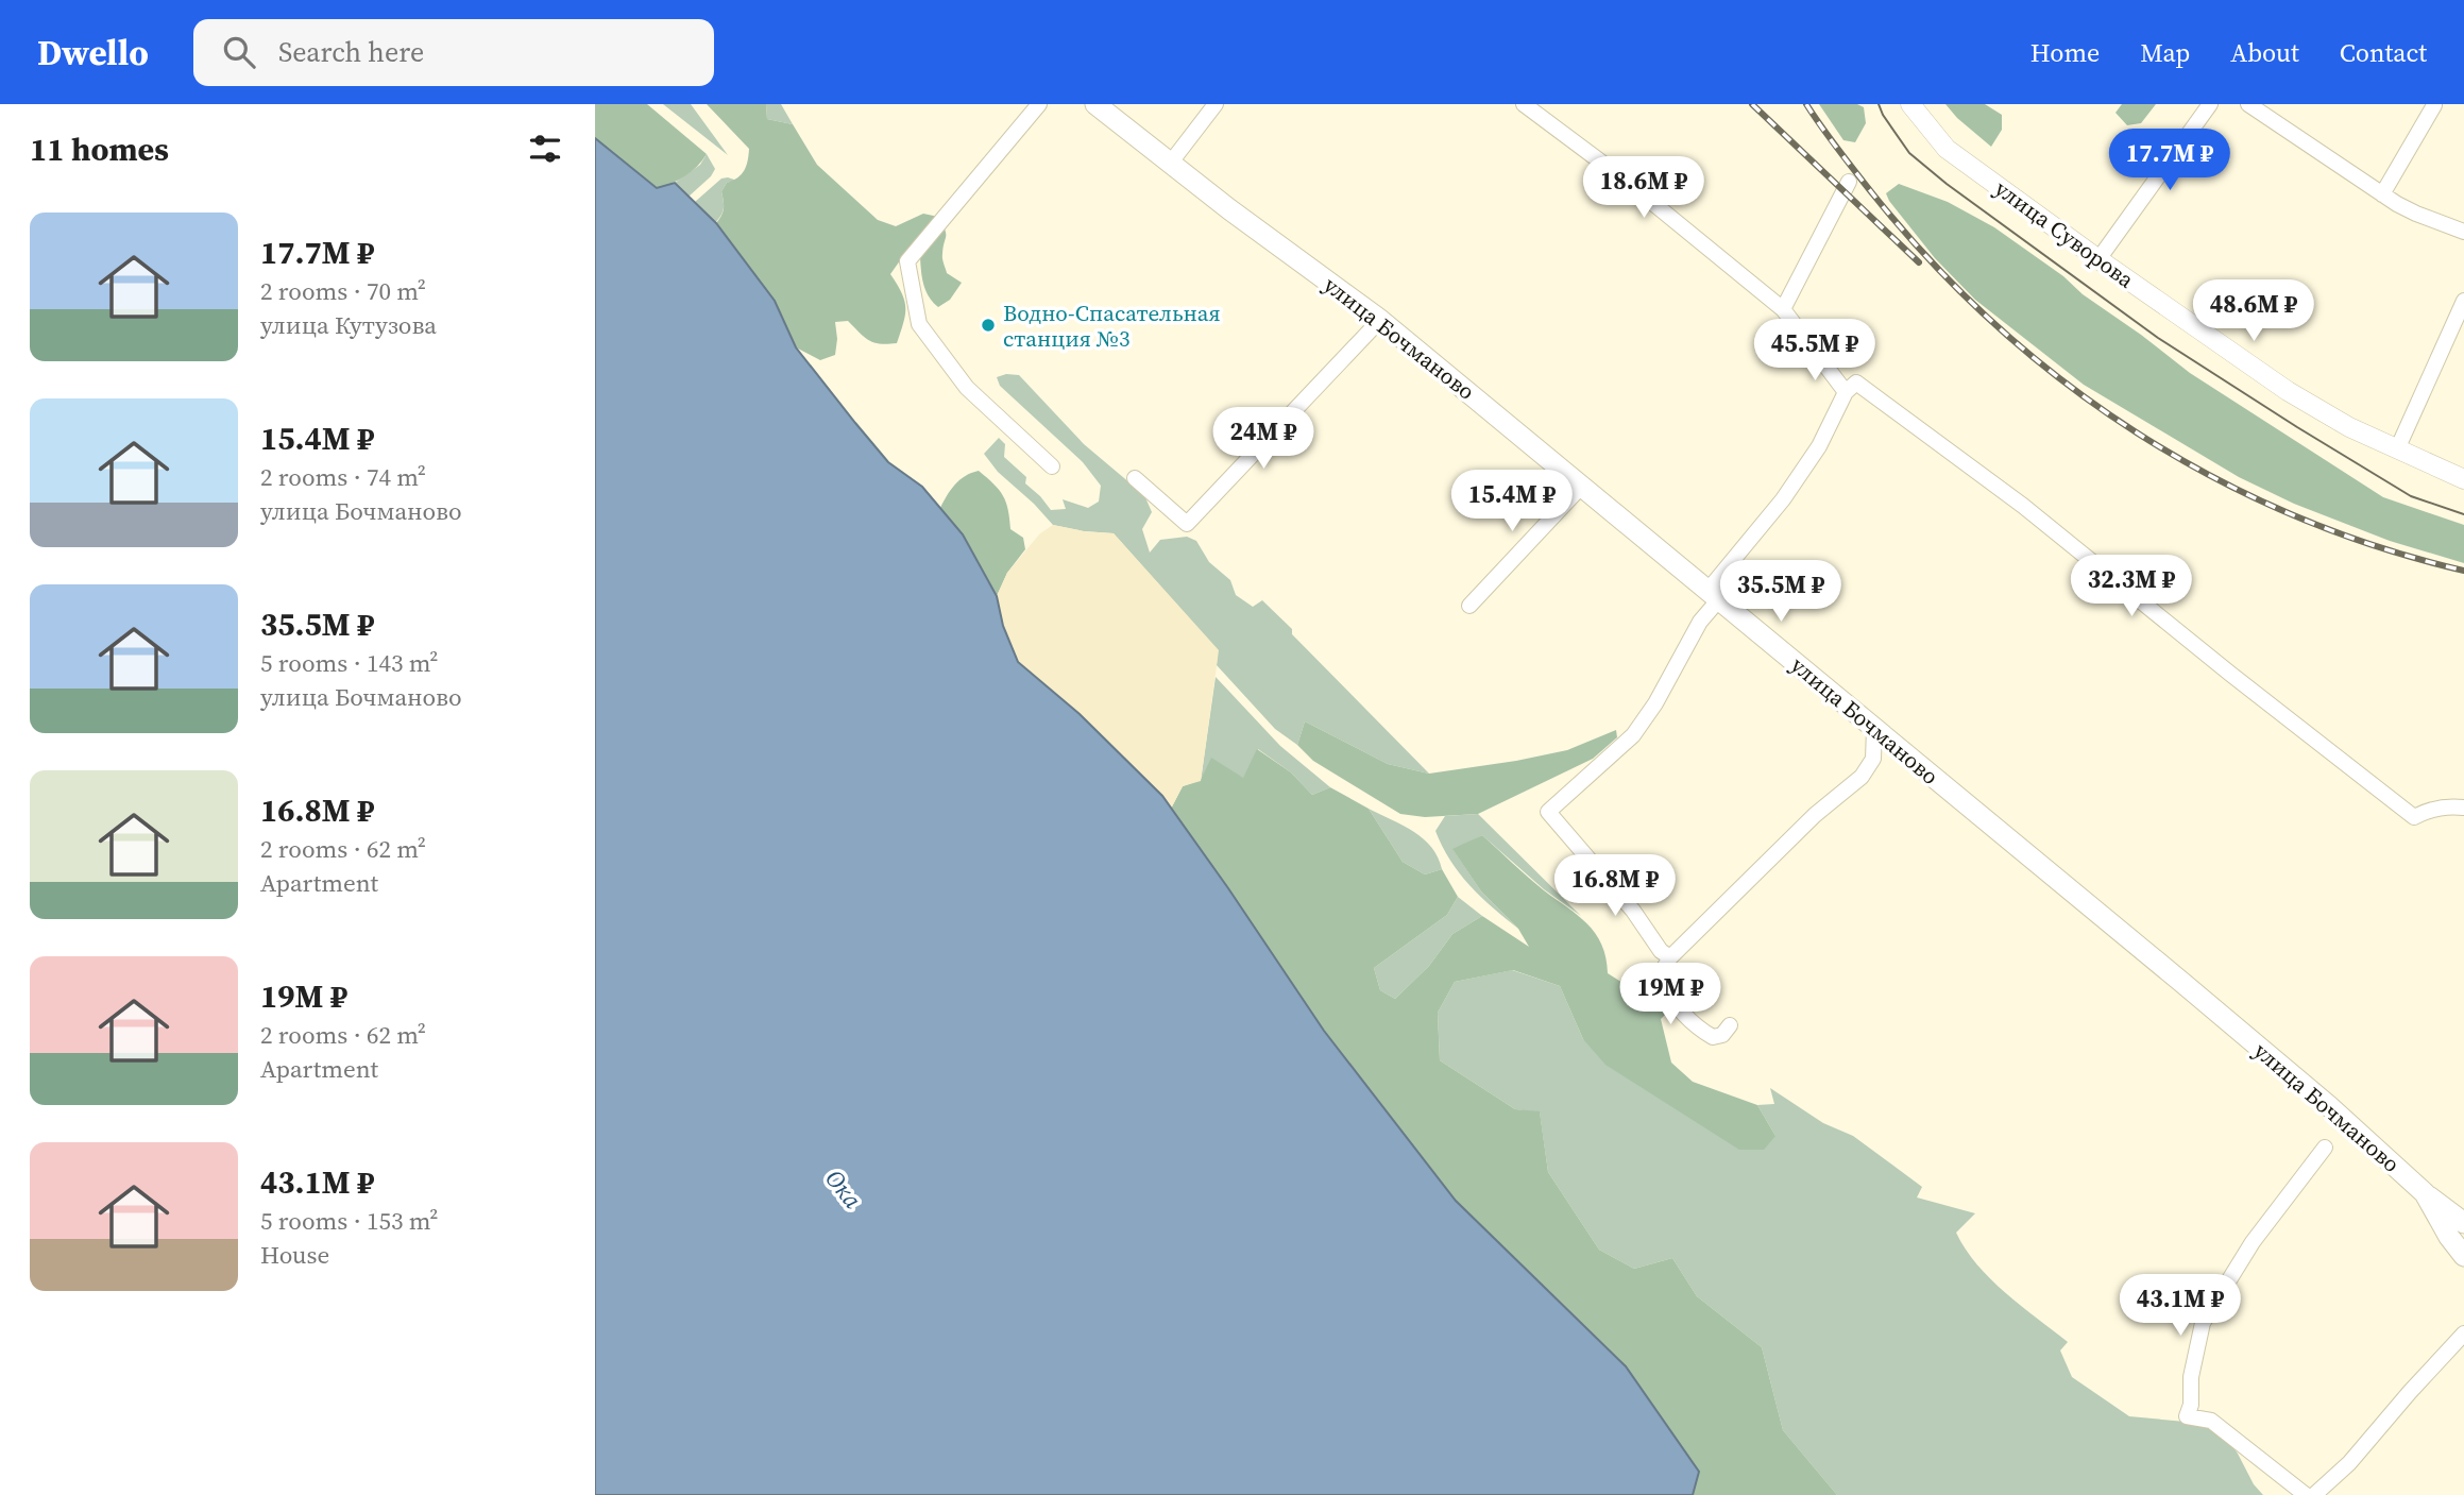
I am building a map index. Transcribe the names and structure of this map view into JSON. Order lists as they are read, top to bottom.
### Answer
{
  "streets": {
    "main road": ["улица Бочманово"],
    "street": ["улица Суворова"]
  },
  "water": ["Ока"],
  "places": ["Водно-Спасательная станция №3"],
  "page": {
    "header": "Dwello",
    "search": "Search here",
    "nav": [
      "Home",
      "Map",
      "About",
      "Contact"
    ],
    "heading": "11 homes",
    "price": [
      "17.7M ₽",
      "18.6M ₽",
      "48.6M ₽",
      "45.5M ₽",
      "24M ₽",
      "15.4M ₽",
      "32.3M ₽",
      "35.5M ₽",
      "16.8M ₽",
      "19M ₽",
      "43.1M ₽"
    ],
    "list": [
      {
        "name": "17.7M ₽",
        "note": "2 rooms · 70 m² · улица Кутузова"
      },
      {
        "name": "15.4M ₽",
        "note": "2 rooms · 74 m² · улица Бочманово"
      },
      {
        "name": "35.5M ₽",
        "note": "5 rooms · 143 m² · улица Бочманово"
      },
      {
        "name": "16.8M ₽",
        "note": "2 rooms · 62 m² · Apartment"
      },
      {
        "name": "19M ₽",
        "note": "2 rooms · 62 m² · Apartment"
      },
      {
        "name": "43.1M ₽",
        "note": "5 rooms · 153 m² · House"
      }
    ]
  }
}
